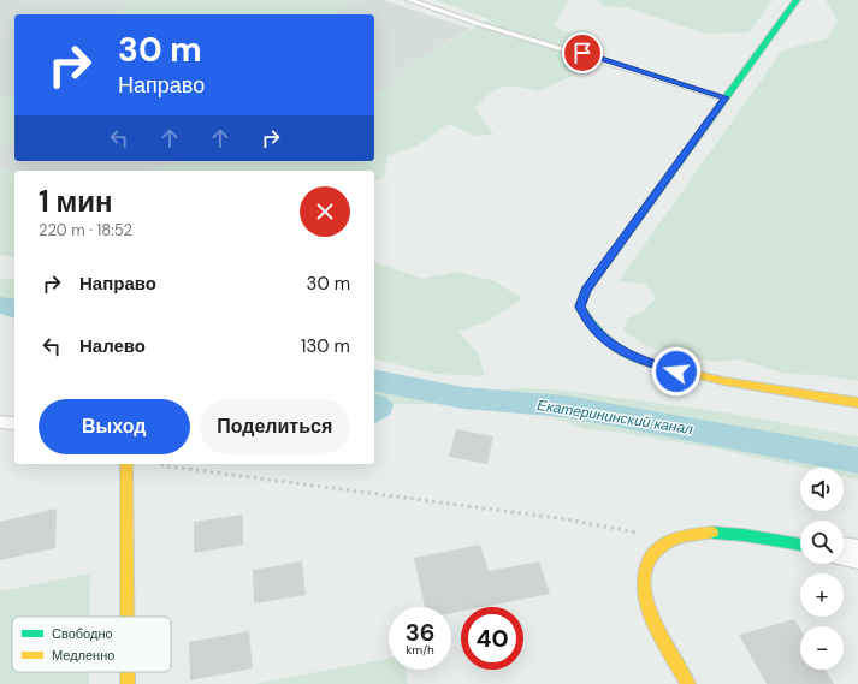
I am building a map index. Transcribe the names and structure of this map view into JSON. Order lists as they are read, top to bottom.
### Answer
{
  "water": ["Екатерининский канал"],
  "legend": ["Свободно", "Медленно"],
  "page": {
    "turn": ["30 m", "Направо"],
    "heading": ["1 мин", "220 m · 18:52"],
    "list": [
      {
        "name": "Направо",
        "value": "30 m"
      },
      {
        "name": "Налево",
        "value": "130 m"
      }
    ],
    "buttons": ["Выход", "Поделиться"],
    "map_buttons": ["+", "−"],
    "speed": "36 km/h",
    "limit": "40"
  }
}
